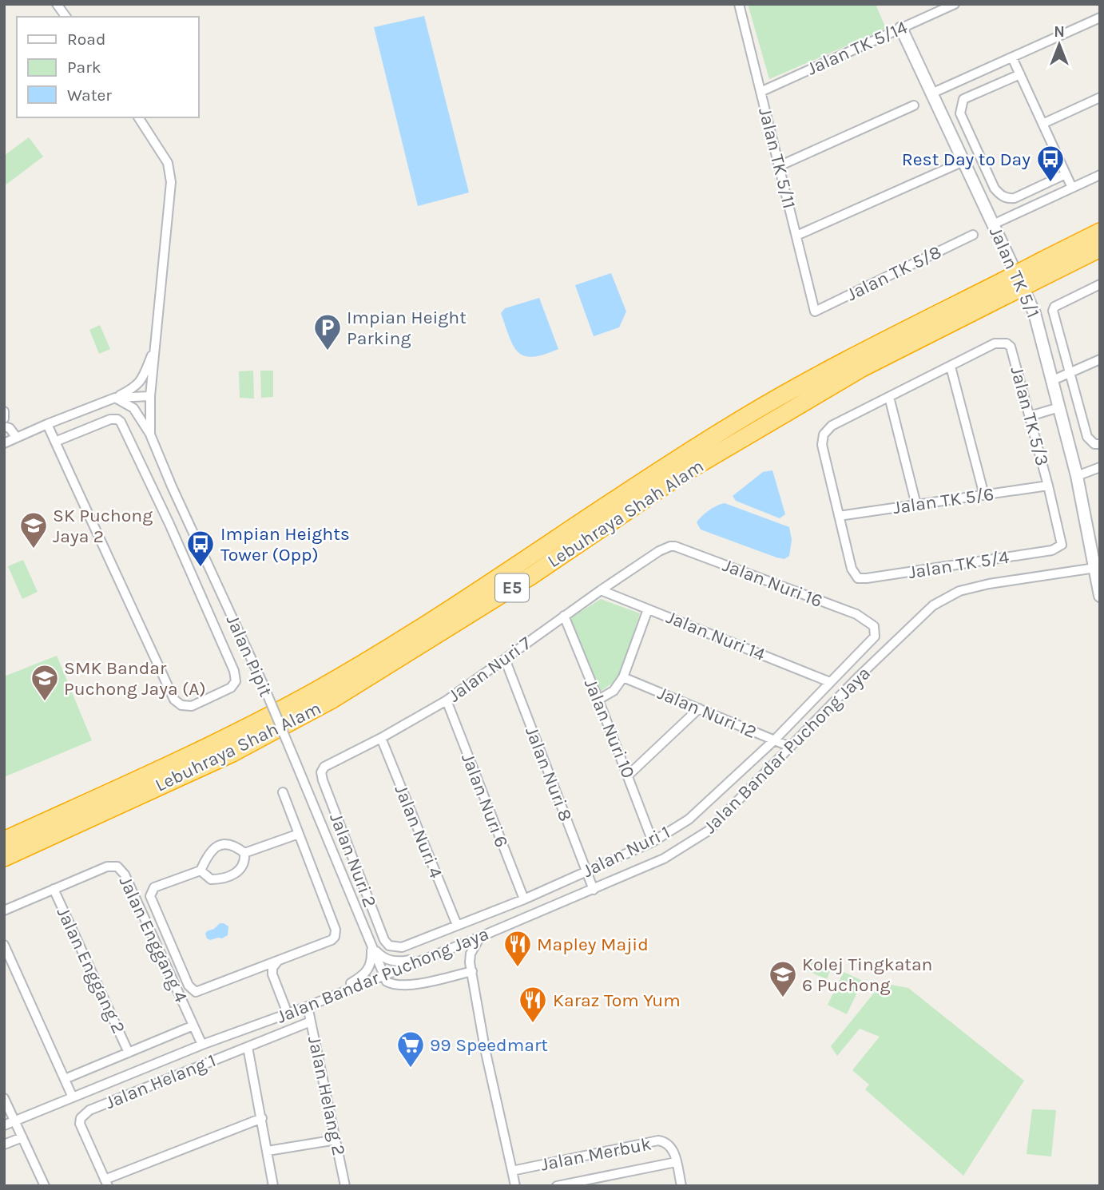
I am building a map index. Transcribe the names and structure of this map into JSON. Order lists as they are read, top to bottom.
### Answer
{
  "streets": {
    "highway": ["Lebuhraya Shah Alam", "E5"],
    "street": [
      "Jalan TK 5/14",
      "Jalan TK 5/11",
      "Jalan TK 5/1",
      "Jalan TK 5/8",
      "Jalan TK 5/3",
      "Jalan TK 5/6",
      "Jalan TK 5/4",
      "Jalan Nuri 16",
      "Jalan Nuri 14",
      "Jalan Pipit",
      "Jalan Nuri 7",
      "Jalan Nuri 12",
      "Jalan Nuri 10",
      "Jalan Bandar Puchong Jaya",
      "Jalan Nuri 8",
      "Jalan Nuri 6",
      "Jalan Nuri 4",
      "Jalan Nuri 1",
      "Jalan Nuri 2",
      "Jalan Enggang 4",
      "Jalan Enggang 2",
      "Jalan Helang 1",
      "Jalan Helang 2",
      "Jalan Merbuk"
    ]
  },
  "crossings": [
    ["Jalan TK 5/14", "Jalan TK 5/11"],
    ["Jalan TK 5/14", "Jalan TK 5/1"],
    ["Jalan TK 5/11", "Jalan TK 5/8"],
    ["Jalan TK 5/1", "Jalan Bandar Puchong Jaya"],
    ["Jalan TK 5/3", "Jalan TK 5/6"],
    ["Jalan TK 5/3", "Jalan TK 5/4"],
    ["Jalan TK 5/6", "Jalan TK 5/4"],
    ["Jalan Nuri 16", "Jalan Nuri 7"],
    ["Jalan Nuri 16", "Jalan Nuri 1"],
    ["Jalan Nuri 14", "Jalan Nuri 7"],
    ["Jalan Nuri 14", "Jalan Nuri 1"],
    ["Jalan Pipit", "Jalan Bandar Puchong Jaya"],
    ["Jalan Nuri 7", "Jalan Nuri 10"],
    ["Jalan Nuri 7", "Jalan Nuri 8"],
    ["Jalan Nuri 7", "Jalan Nuri 6"],
    ["Jalan Nuri 7", "Jalan Nuri 4"],
    ["Jalan Nuri 7", "Jalan Nuri 2"],
    ["Jalan Nuri 12", "Jalan Bandar Puchong Jaya"],
    ["Jalan Nuri 12", "Jalan Nuri 1"],
    ["Jalan Nuri 10", "Jalan Nuri 1"],
    ["Jalan Bandar Puchong Jaya", "Jalan Nuri 8"],
    ["Jalan Bandar Puchong Jaya", "Jalan Enggang 4"],
    ["Jalan Bandar Puchong Jaya", "Jalan Helang 2"],
    ["Jalan Nuri 8", "Jalan Nuri 1"],
    ["Jalan Nuri 6", "Jalan Nuri 1"],
    ["Jalan Nuri 4", "Jalan Nuri 1"],
    ["Jalan Nuri 1", "Jalan Nuri 2"],
    ["Jalan Enggang 4", "Jalan Enggang 2"],
    ["Jalan Helang 1", "Jalan Helang 2"]
  ],
  "places": {
    "bus stop": ["Rest Day to Day", "Impian Heights Tower (Opp)"],
    "parking": ["Impian Height Parking"],
    "school or university": ["SK Puchong Jaya 2", "SMK Bandar Puchong Jaya (A)", "Kolej Tingkatan 6 Puchong"],
    "restaurant": ["Mapley Majid", "Karaz Tom Yum"],
    "supermarket": ["99 Speedmart"]
  },
  "legend": ["Road", "Park", "Water"],
  "north": "top"
}
